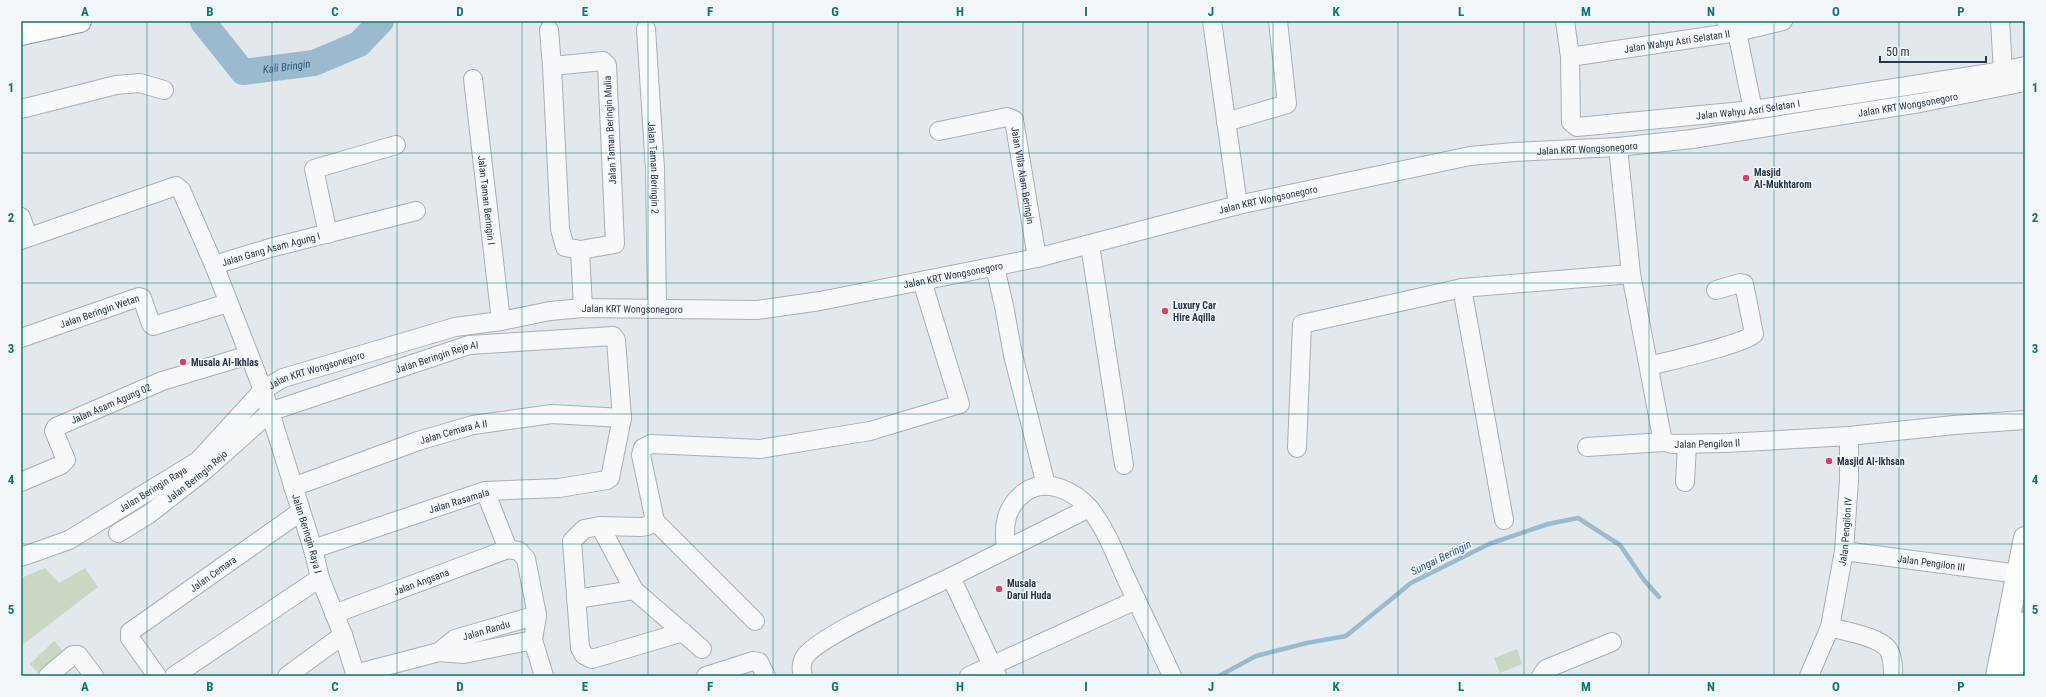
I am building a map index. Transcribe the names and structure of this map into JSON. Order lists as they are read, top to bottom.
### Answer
{
  "streets": {
    "street": [
      "Jalan Wahyu Asri Selatan II",
      "Jalan KRT Wongsonegoro",
      "Jalan Wahyu Asri Selatan I",
      "Jalan Taman Beringin Mulia",
      "Jalan Taman Beringin 2",
      "Jalan Villa Alam Beringin",
      "Jalan Taman Beringin I",
      "Jalan Gang Asam Agung I",
      "Jalan Beringin Wetan",
      "Jalan Beringin Rejo AI",
      "Jalan Asam Agung 02",
      "Jalan Cemara A II",
      "Jalan Pengilon II",
      "Jalan Beringin Rejo",
      "Jalan Beringin Raya",
      "Jalan Rasamala",
      "Jalan Pengilon IV",
      "Jalan Beringin Raya I",
      "Jalan Pengilon III",
      "Jalan Cemara",
      "Jalan Angsana",
      "Jalan Randu"
    ]
  },
  "crossings": [
    ["Jalan Wahyu Asri Selatan II", "Jalan Wahyu Asri Selatan I"],
    ["Jalan KRT Wongsonegoro", "Jalan Taman Beringin 2"],
    ["Jalan KRT Wongsonegoro", "Jalan Villa Alam Beringin"],
    ["Jalan KRT Wongsonegoro", "Jalan Taman Beringin I"],
    ["Jalan KRT Wongsonegoro", "Jalan Gang Asam Agung I"],
    ["Jalan KRT Wongsonegoro", "Jalan Beringin Wetan"],
    ["Jalan KRT Wongsonegoro", "Jalan Asam Agung 02"],
    ["Jalan KRT Wongsonegoro", "Jalan Pengilon II"],
    ["Jalan KRT Wongsonegoro", "Jalan Beringin Raya"],
    ["Jalan KRT Wongsonegoro", "Jalan Beringin Raya I"],
    ["Jalan Beringin Rejo AI", "Jalan Cemara A II"],
    ["Jalan Beringin Rejo AI", "Jalan Beringin Rejo"],
    ["Jalan Beringin Rejo AI", "Jalan Rasamala"],
    ["Jalan Beringin Rejo AI", "Jalan Beringin Raya I"],
    ["Jalan Cemara A II", "Jalan Rasamala"],
    ["Jalan Cemara A II", "Jalan Beringin Raya I"],
    ["Jalan Pengilon II", "Jalan Pengilon IV"],
    ["Jalan Beringin Rejo", "Jalan Beringin Raya I"],
    ["Jalan Beringin Raya", "Jalan Beringin Raya I"],
    ["Jalan Rasamala", "Jalan Beringin Raya I"],
    ["Jalan Pengilon IV", "Jalan Pengilon III"],
    ["Jalan Beringin Raya I", "Jalan Cemara"],
    ["Jalan Beringin Raya I", "Jalan Angsana"],
    ["Jalan Beringin Raya I", "Jalan Randu"]
  ],
  "water": ["Kali Bringin", "Sungai Beringin"],
  "places": [
    "Masjid Al-Mukhtarom",
    "Luxury Car Hire Aqilla",
    "Musala Al-Ikhlas",
    "Masjid Al-Ikhsan",
    "Musala Darul Huda"
  ],
  "scale_bar": "50 m",
  "grid": {
    "columns": [
      "A",
      "B",
      "C",
      "D",
      "E",
      "F",
      "G",
      "H",
      "I",
      "J",
      "K",
      "L",
      "M",
      "N",
      "O",
      "P"
    ],
    "rows": [
      "1",
      "2",
      "3",
      "4",
      "5"
    ]
  }
}
